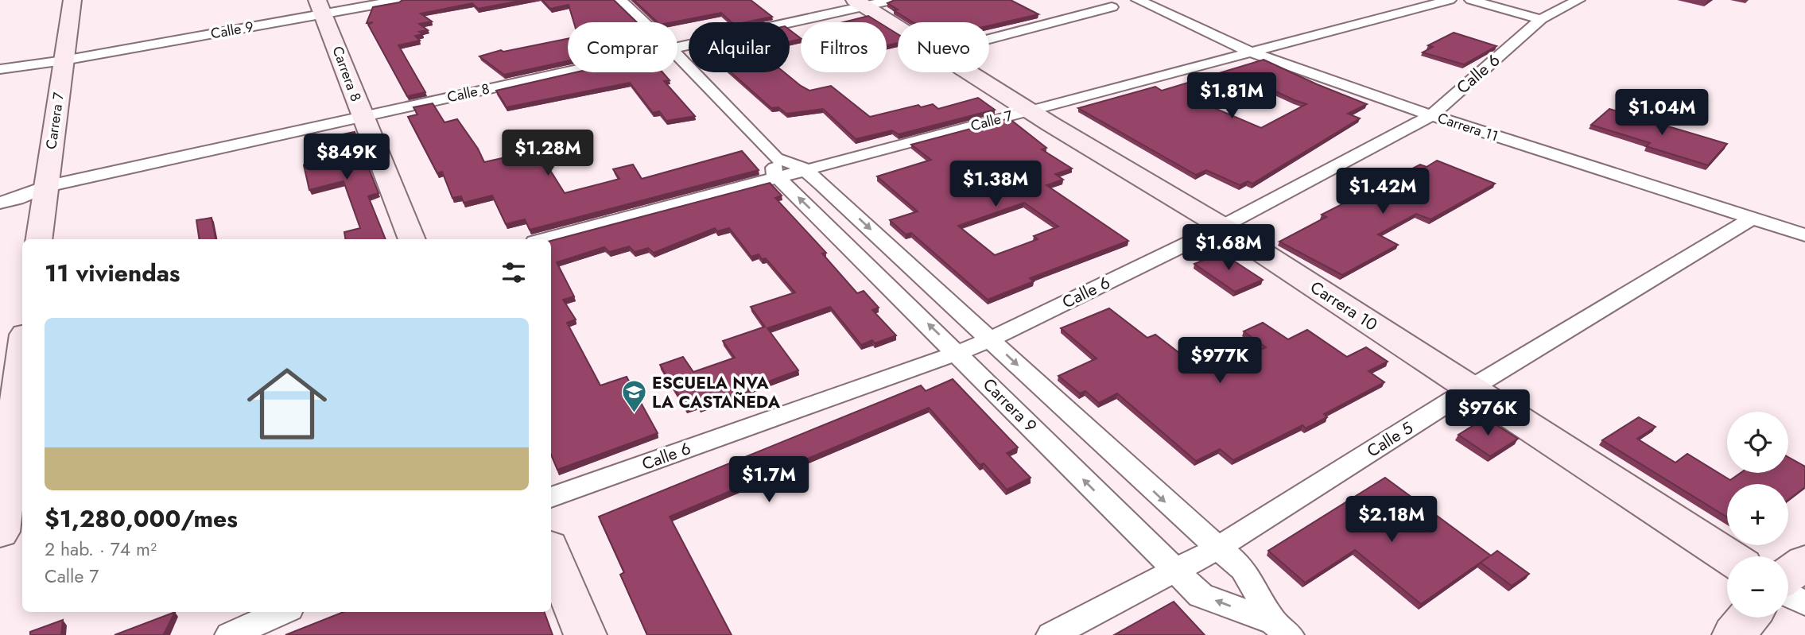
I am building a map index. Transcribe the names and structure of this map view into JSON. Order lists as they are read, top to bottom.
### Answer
{
  "streets": {
    "street": [
      "Calle 9",
      "Carrera 8",
      "Calle 6",
      "Calle 8",
      "Carrera 7",
      "Calle 7",
      "Carrera 11",
      "Carrera 10",
      "Carrera 9",
      "Calle 5"
    ]
  },
  "crossings": [
    ["Calle 9", "Carrera 8"],
    ["Calle 9", "Carrera 7"],
    ["Carrera 8", "Calle 8"],
    ["Calle 6", "Carrera 11"],
    ["Calle 6", "Carrera 10"],
    ["Calle 6", "Carrera 9"],
    ["Calle 8", "Carrera 7"],
    ["Calle 8", "Carrera 10"],
    ["Calle 7", "Carrera 11"],
    ["Calle 7", "Carrera 10"],
    ["Calle 7", "Carrera 9"],
    ["Carrera 11", "Calle 5"],
    ["Carrera 10", "Calle 5"],
    ["Carrera 9", "Calle 5"]
  ],
  "places": {
    "school or university": ["ESCUELA NVA LA CASTAÑEDA"]
  },
  "page": {
    "chip": [
      "Comprar",
      "Alquilar",
      "Filtros",
      "Nuevo"
    ],
    "price": [
      "$1.81M",
      "$1.04M",
      "$1.28M",
      "$849K",
      "$1.38M",
      "$1.42M",
      "$1.68M",
      "$977K",
      "$976K",
      "$1.7M",
      "$2.18M"
    ],
    "heading": "11 viviendas",
    "list": [
      {
        "name": "$1,280,000/mes",
        "note": "2 hab. · 74 m² · Calle 7"
      }
    ],
    "map_buttons": ["+", "−"]
  }
}
